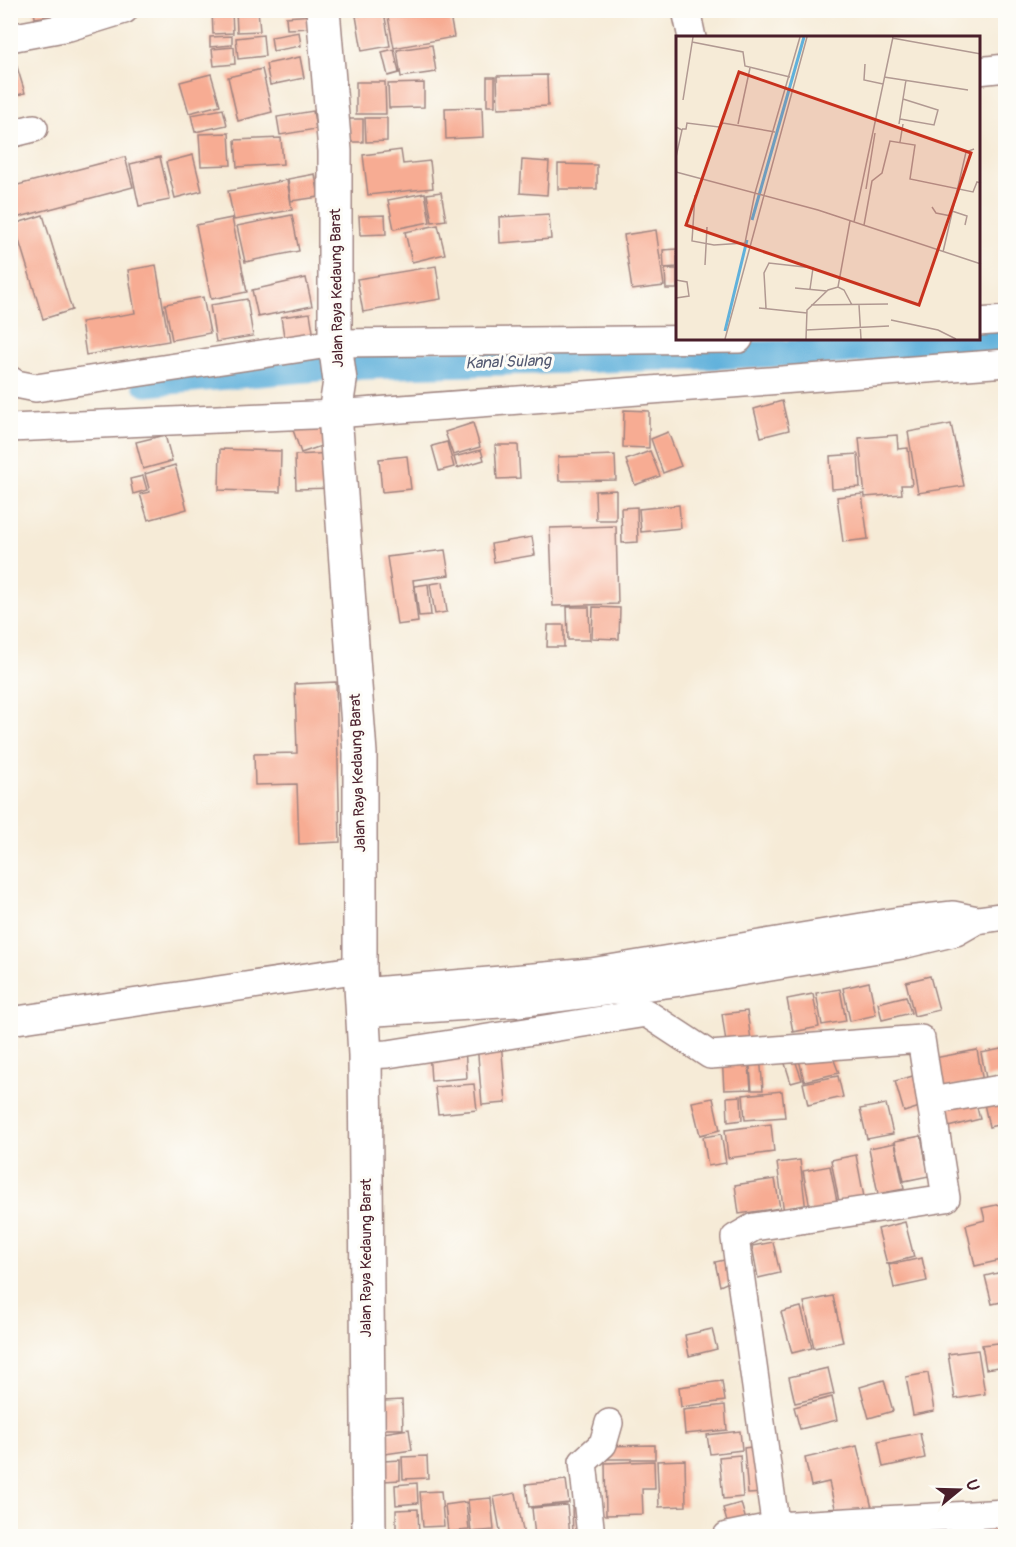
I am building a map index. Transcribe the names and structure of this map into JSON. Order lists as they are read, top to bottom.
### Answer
{
  "streets": {
    "street": ["Jalan Raya Kedaung Barat"]
  },
  "water": ["Kanal Sulang"],
  "north": "right"
}
